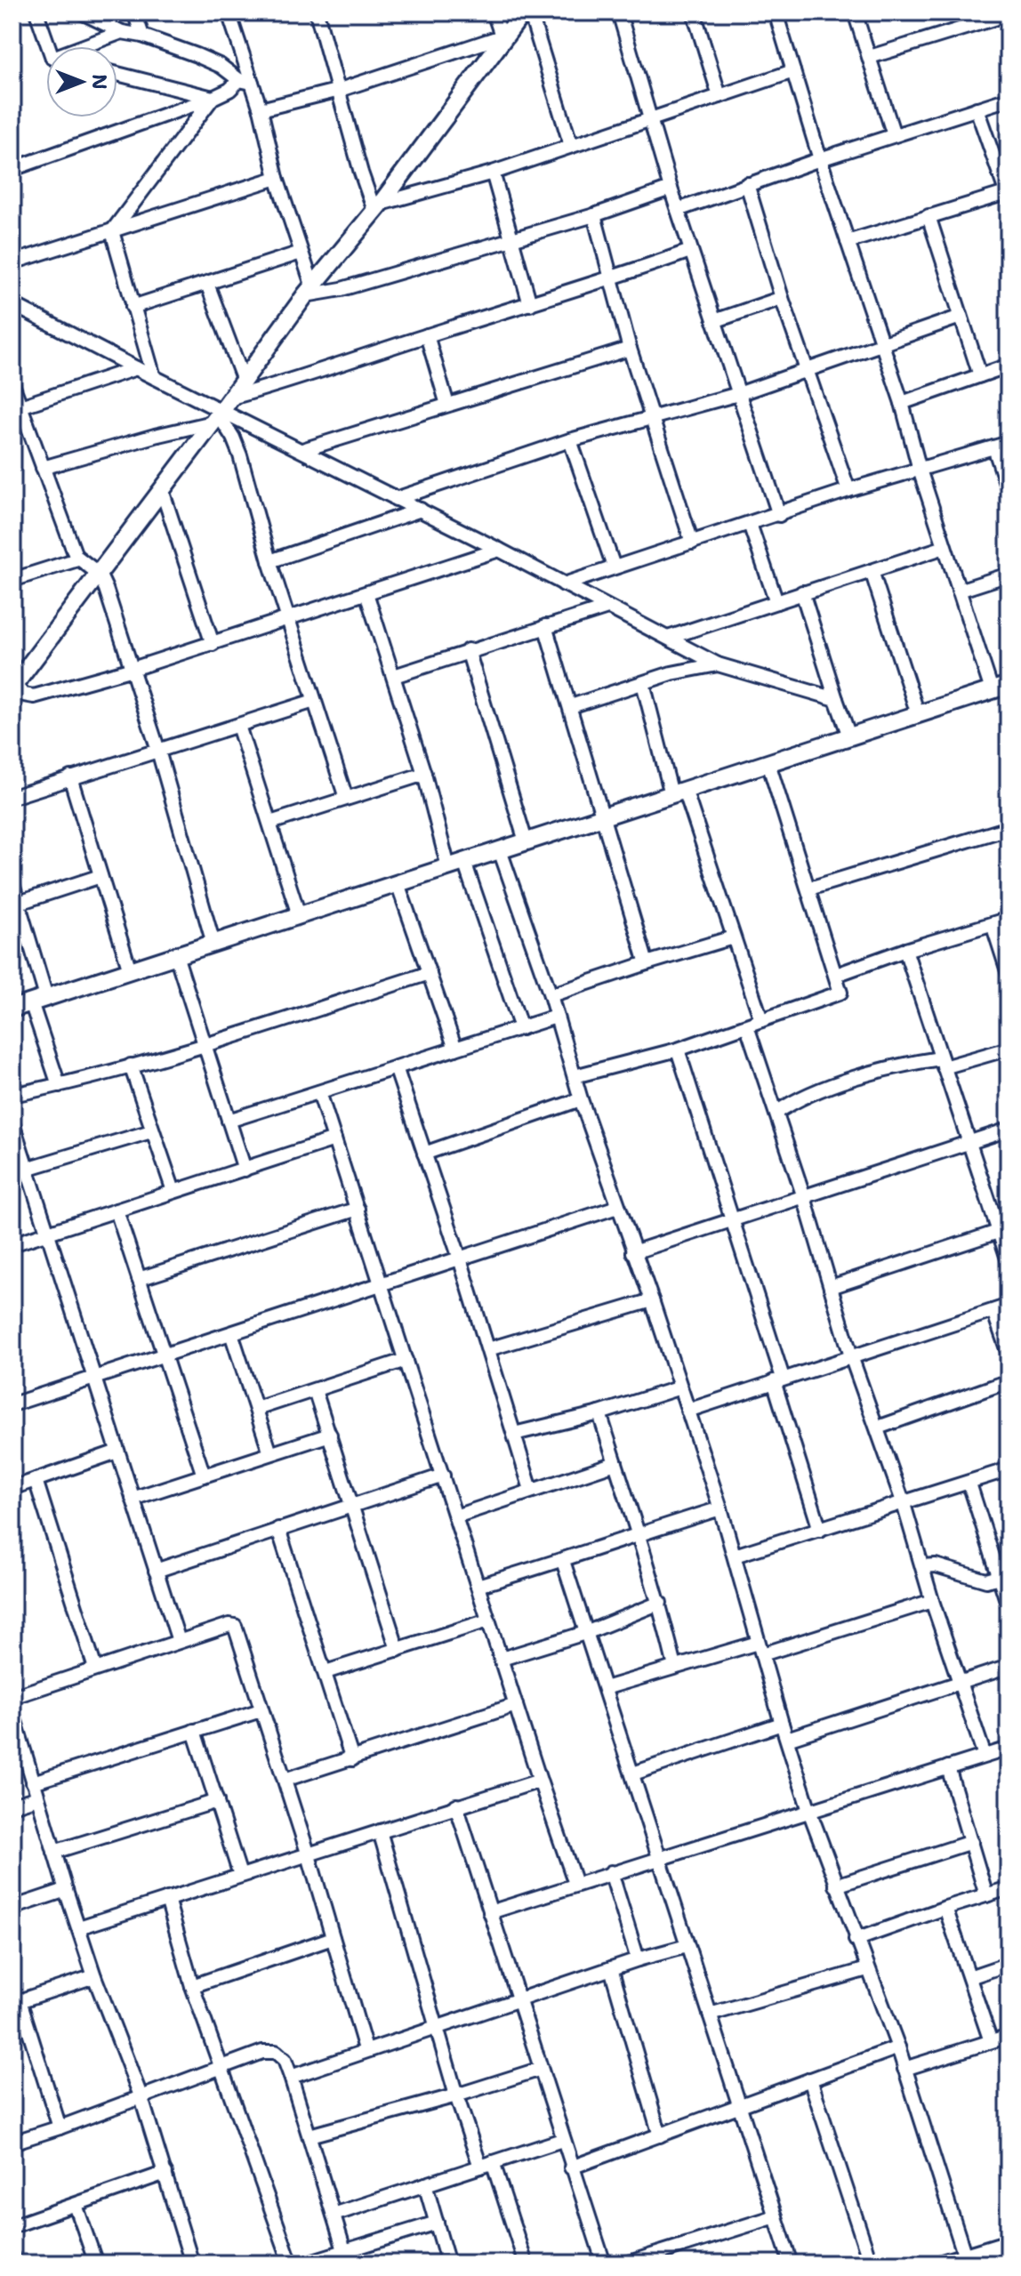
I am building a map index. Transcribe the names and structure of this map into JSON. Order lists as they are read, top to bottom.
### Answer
{
  "north": "right"
}
